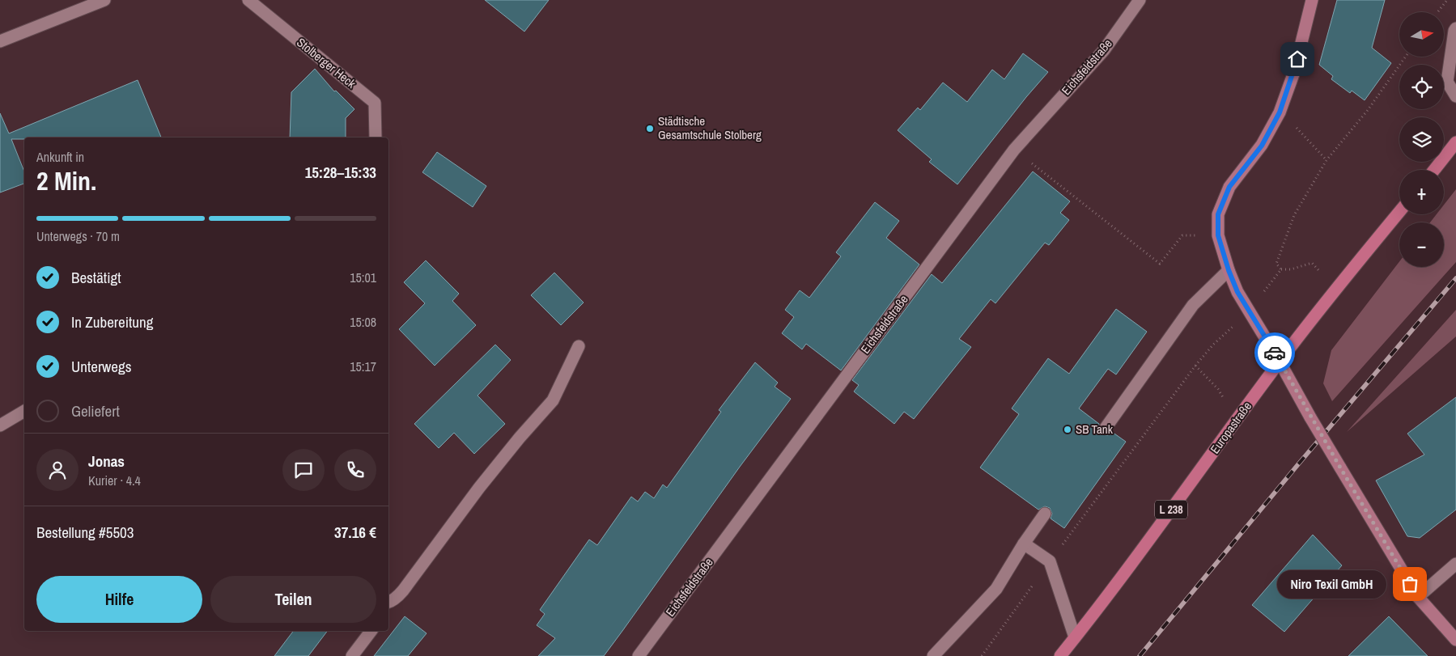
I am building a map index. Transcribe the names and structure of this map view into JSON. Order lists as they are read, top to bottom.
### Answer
{
  "streets": {
    "main road": ["Europastraße", "L 238"],
    "street": ["Stolberger Heck", "Eichsfeldstraße"]
  },
  "places": ["Städtische Gesamtschule Stolberg", "SB Tank", "Niro Texil GmbH"],
  "north": "right",
  "page": {
    "map_buttons": ["+", "−"],
    "heading": ["2 Min.", "Ankunft in", "15:28–15:33"],
    "panel": [
      "Jonas",
      "Kurier · 4.4",
      "Bestellung #5503",
      "37.16 €"
    ],
    "bar": "Unterwegs · 70 m",
    "list": [
      ["Bestätigt", "15:01"],
      ["In Zubereitung", "15:08"],
      ["Unterwegs", "15:17"],
      "Geliefert"
    ],
    "buttons": ["Hilfe", "Teilen"],
    "bubble": "Niro Texil GmbH"
  }
}
